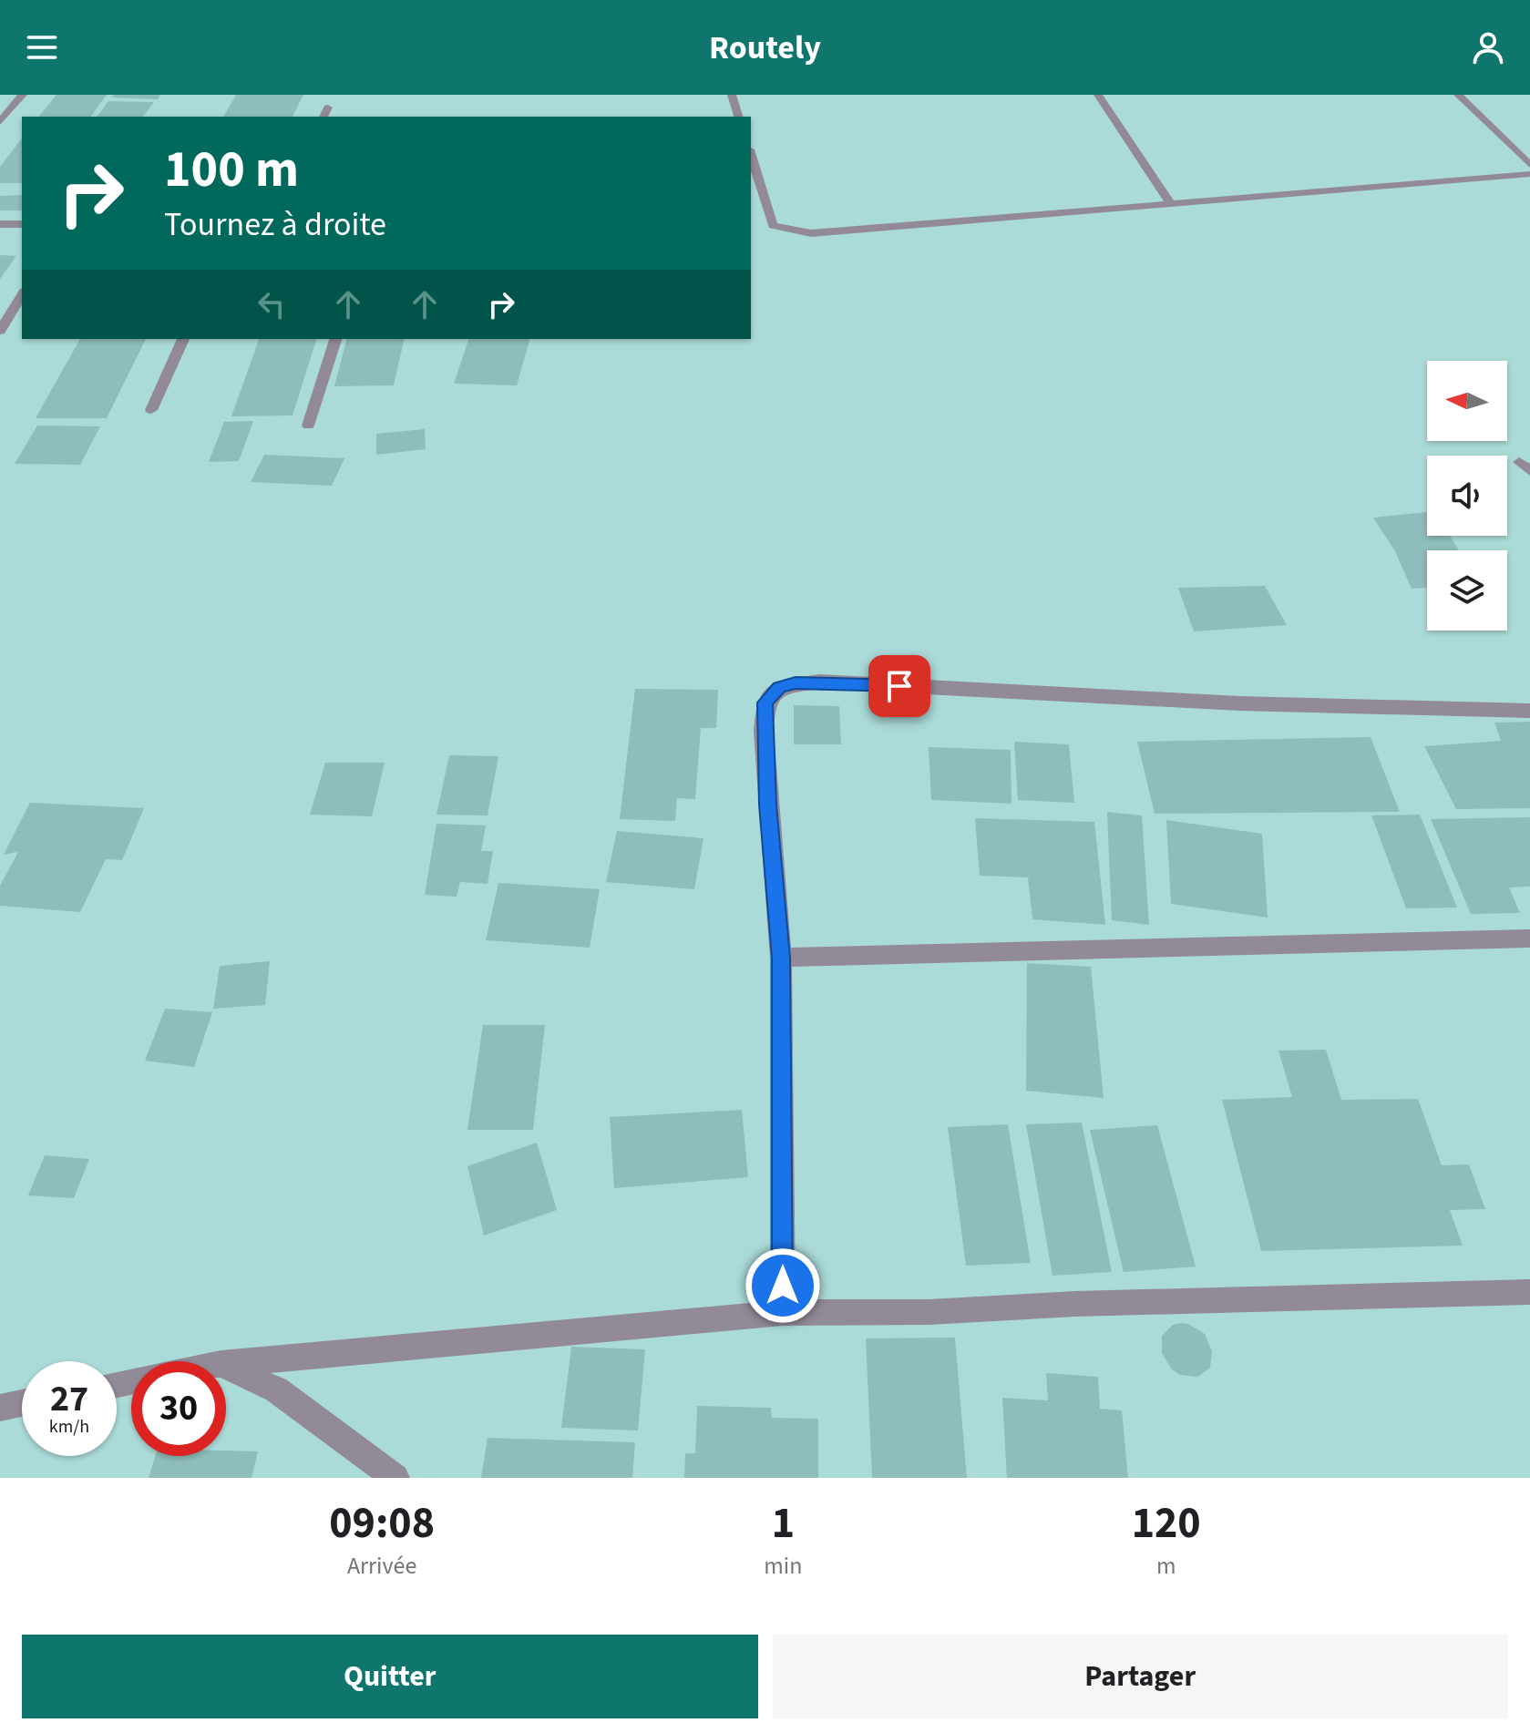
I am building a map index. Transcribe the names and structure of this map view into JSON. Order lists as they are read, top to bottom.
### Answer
{
  "north": "left",
  "page": {
    "header": "Routely",
    "turn": ["100 m", "Tournez à droite"],
    "speed": "27 km/h",
    "limit": "30",
    "eta": [
      "09:08",
      "Arrivée",
      "1",
      "min",
      "120",
      "m"
    ],
    "buttons": ["Quitter", "Partager"]
  }
}
